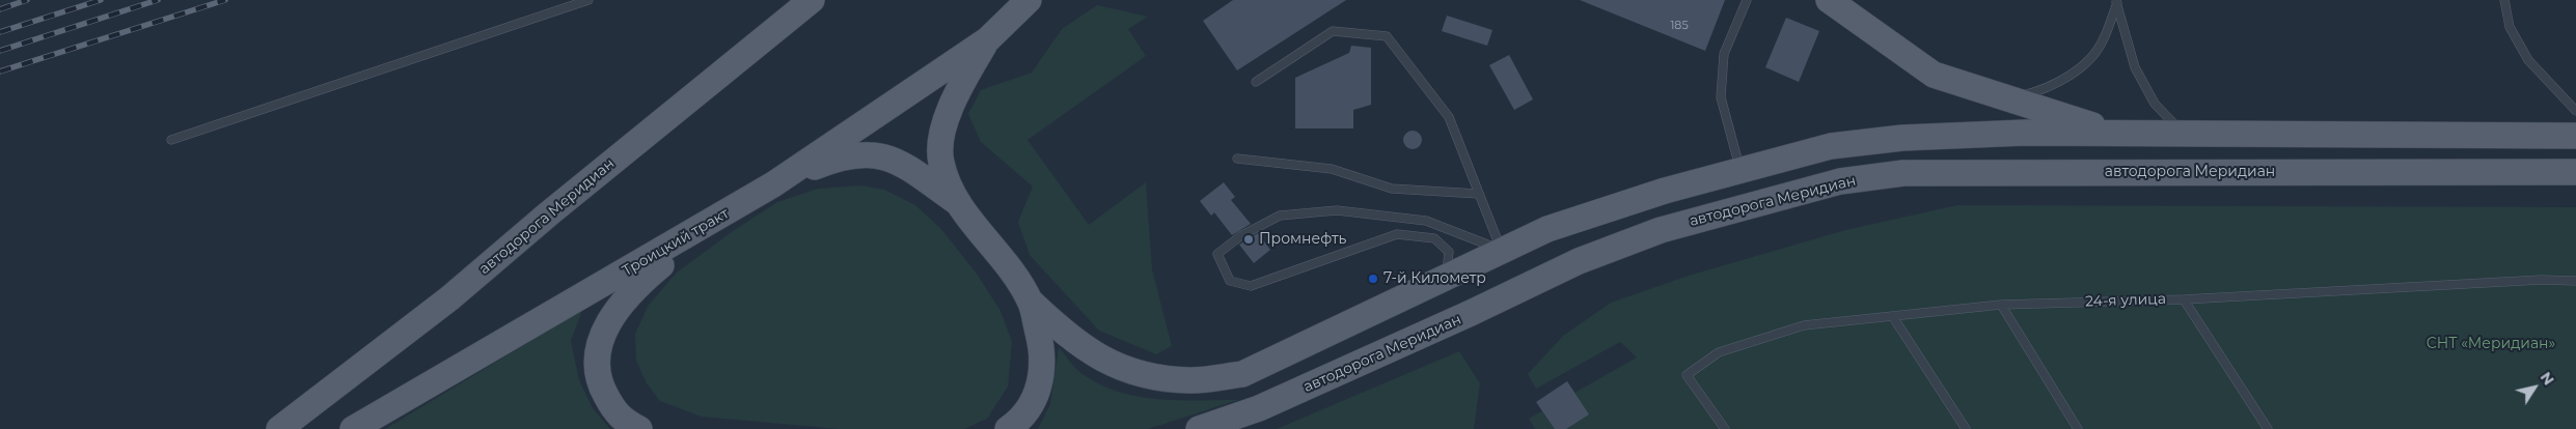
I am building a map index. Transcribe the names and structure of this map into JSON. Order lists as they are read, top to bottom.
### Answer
{
  "streets": {
    "main road": ["автодорога Меридиан", "Троицкий тракт"],
    "lane": ["24-я улица"]
  },
  "parks": ["СНТ «Меридиан»"],
  "places": ["Промнефть", "7-й Километр"],
  "house_numbers": ["185"],
  "north": "top right"
}
